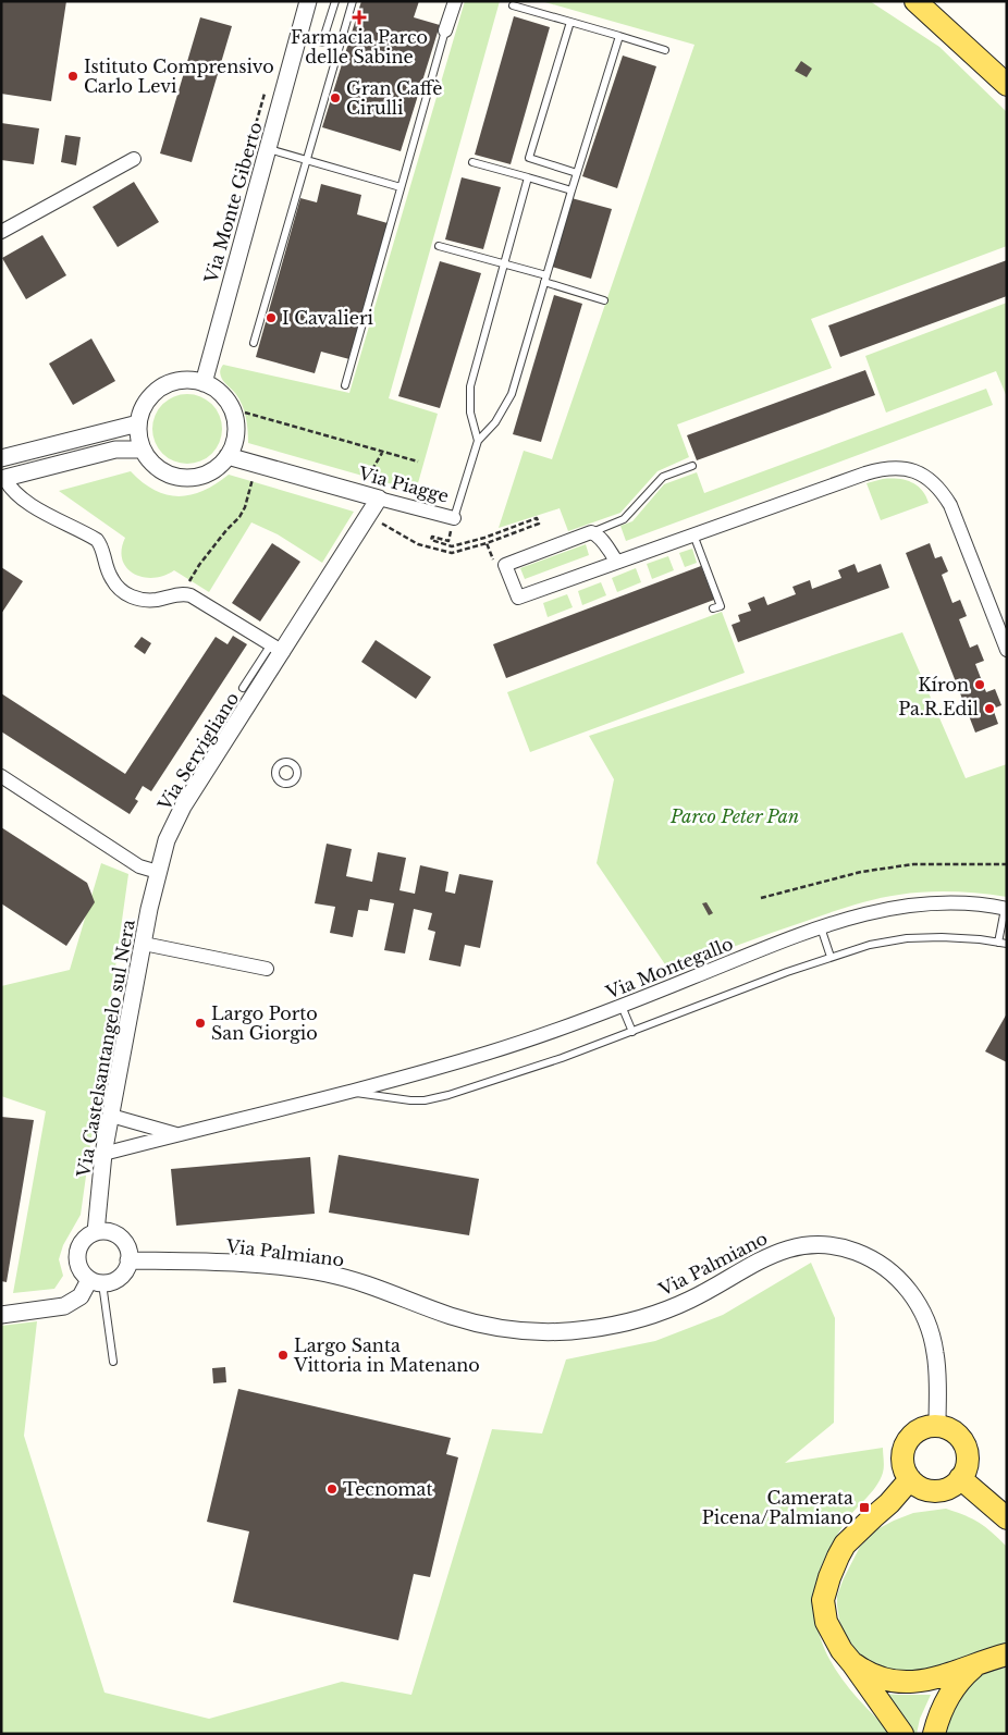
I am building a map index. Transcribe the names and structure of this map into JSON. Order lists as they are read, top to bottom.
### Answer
{
  "streets": {
    "street": [
      "Via Monte Giberto",
      "Via Piagge",
      "Via Servigliano",
      "Via Montegallo",
      "Via Castelsantangelo sul Nera",
      "Via Palmiano"
    ]
  },
  "crossings": [
    ["Via Monte Giberto", "Via Piagge"],
    ["Via Piagge", "Via Servigliano"],
    ["Via Servigliano", "Via Castelsantangelo sul Nera"],
    ["Via Montegallo", "Via Castelsantangelo sul Nera"],
    ["Via Castelsantangelo sul Nera", "Via Palmiano"]
  ],
  "parks": ["Parco Peter Pan"],
  "places": {
    "health": ["Farmacia Parco delle Sabine"],
    "other": [
      "Istituto Comprensivo Carlo Levi",
      "Gran Caffè Cirulli",
      "I Cavalieri",
      "Kíron",
      "Pa.R.Edil",
      "Largo Porto San Giorgio",
      "Largo Santa Vittoria in Matenano",
      "Tecnomat"
    ],
    "transit": ["Camerata Picena/Palmiano"]
  }
}
